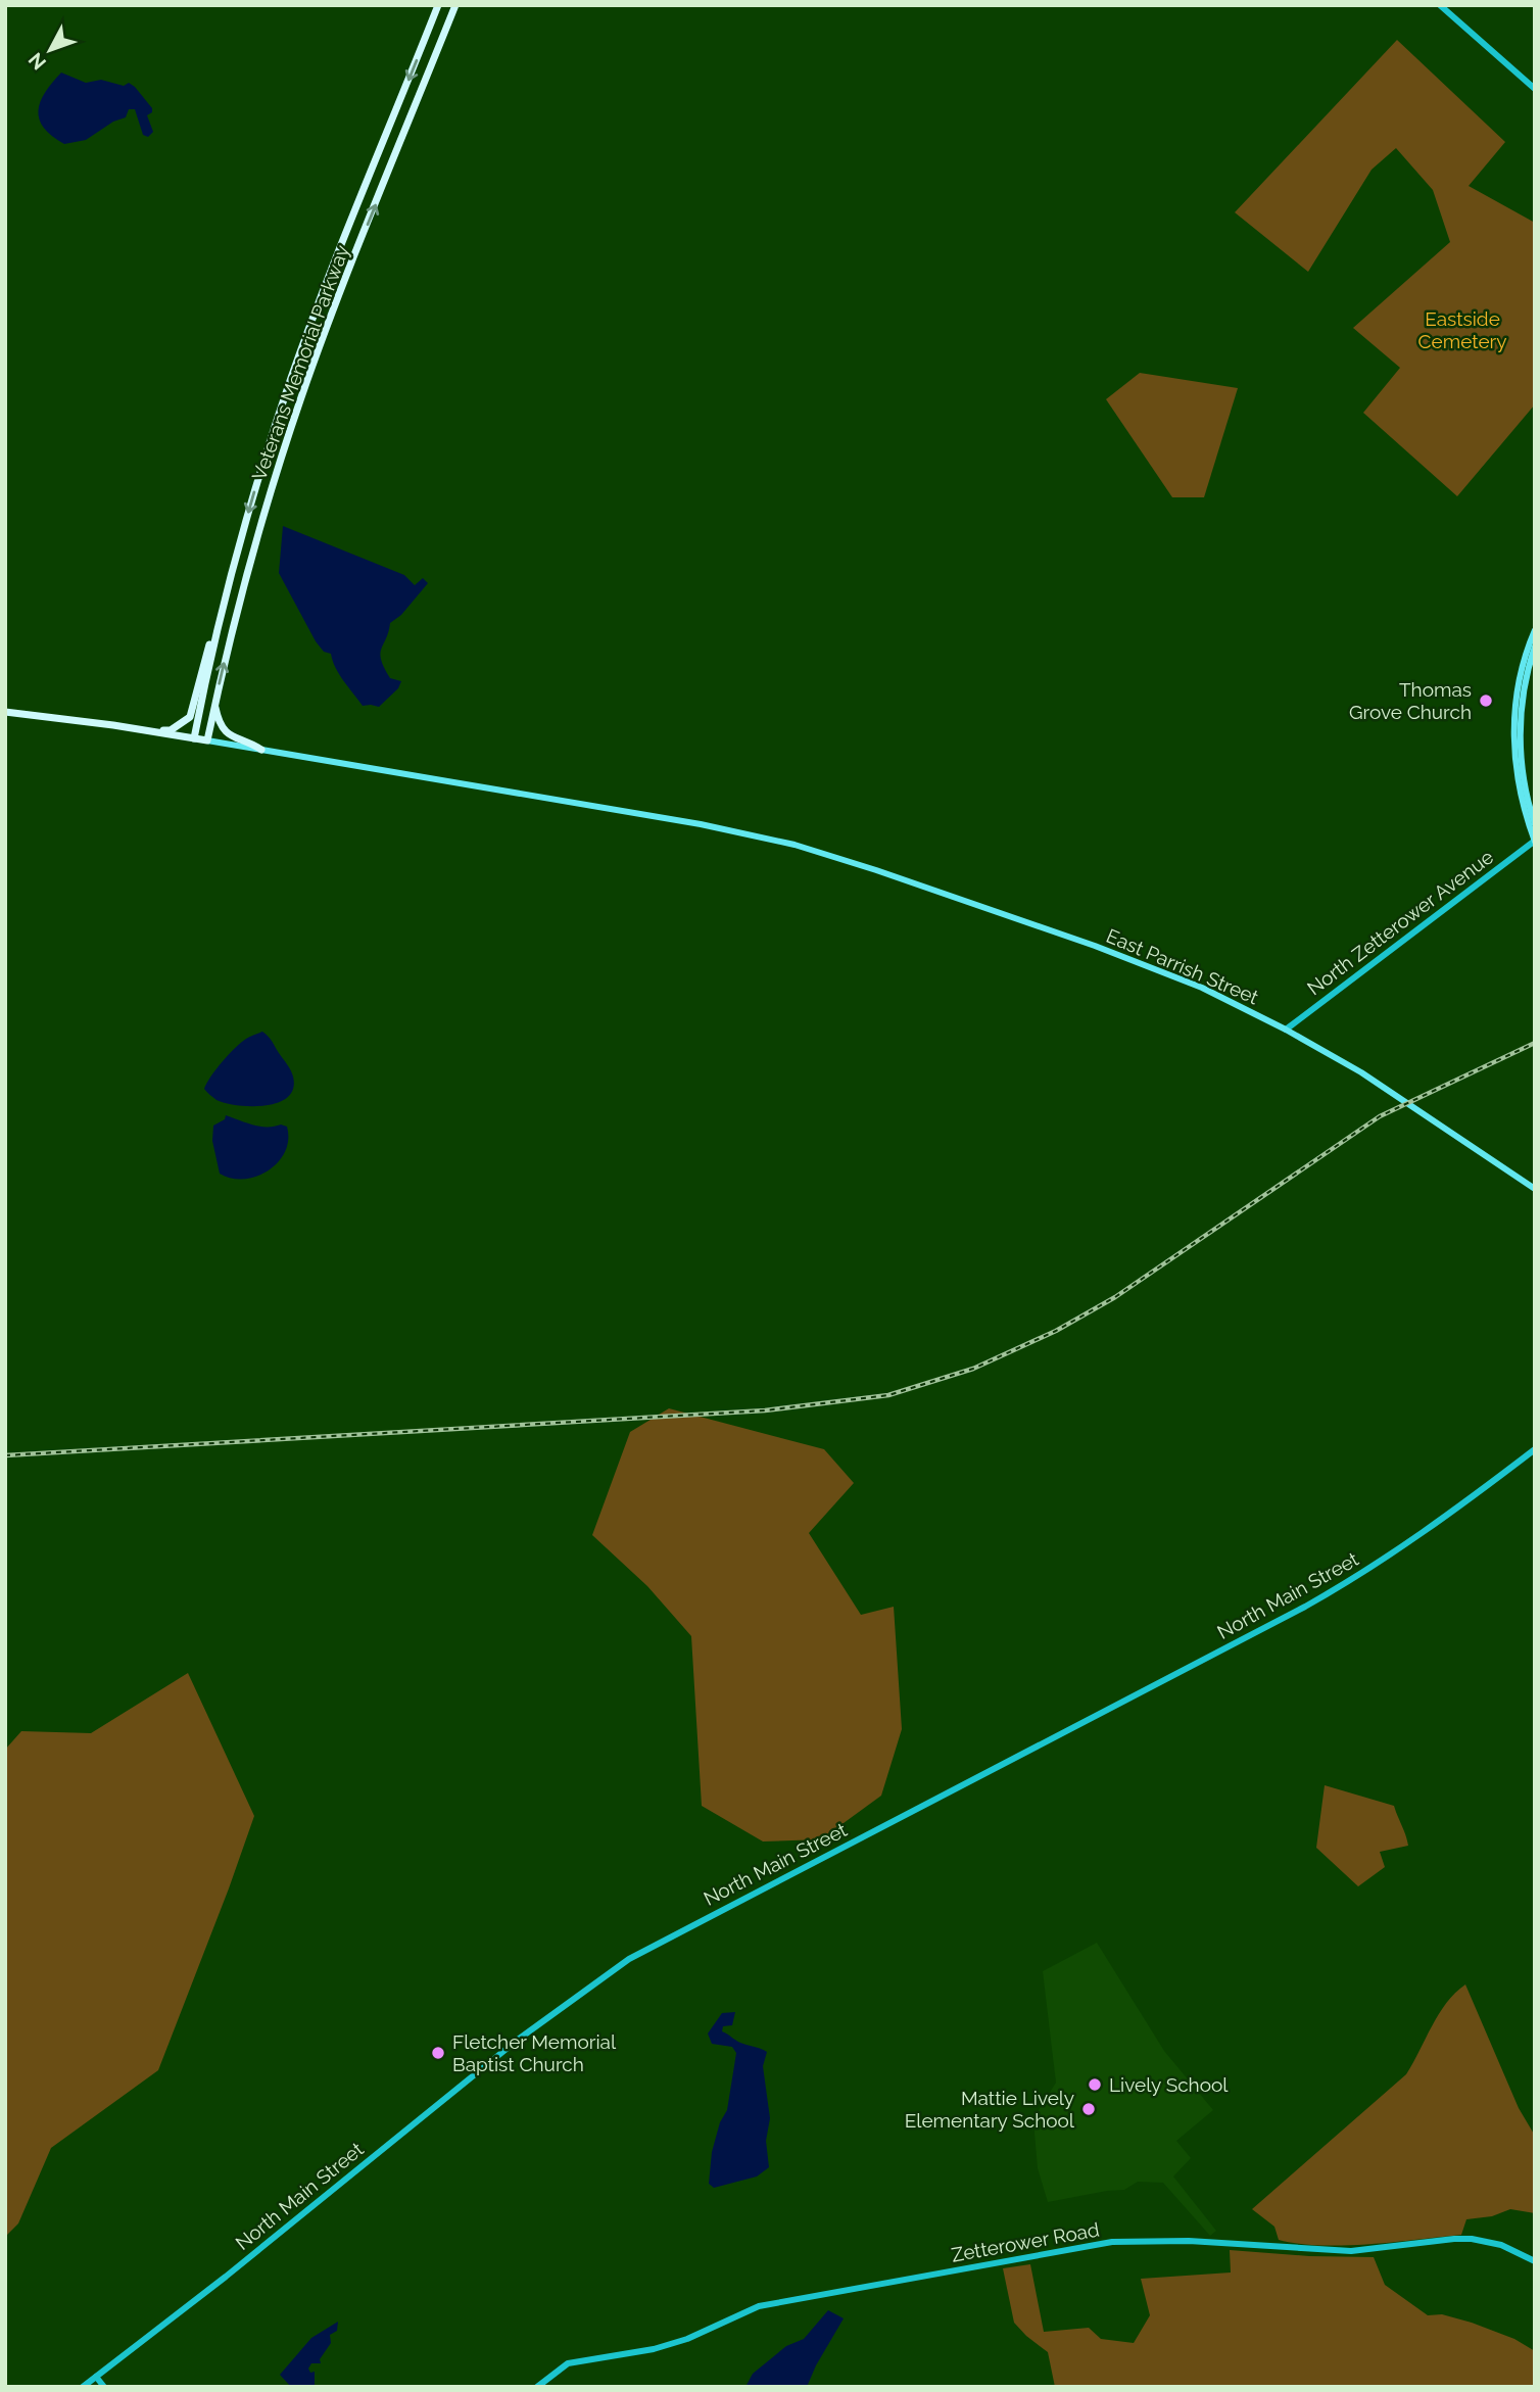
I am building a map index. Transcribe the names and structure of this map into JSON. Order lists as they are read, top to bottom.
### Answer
{
  "streets": {
    "highway": ["Veterans Memorial Parkway"],
    "main road": ["East Parrish Street"],
    "street": ["North Zetterower Avenue", "North Main Street", "Zetterower Road"]
  },
  "crossings": [
    ["Veterans Memorial Parkway", "East Parrish Street"],
    ["North Zetterower Avenue", "East Parrish Street"]
  ],
  "parks": ["Eastside Cemetery"],
  "places": [
    "Thomas Grove Church",
    "Fletcher Memorial Baptist Church",
    "Lively School",
    "Mattie Lively Elementary School"
  ],
  "north": "bottom left"
}
